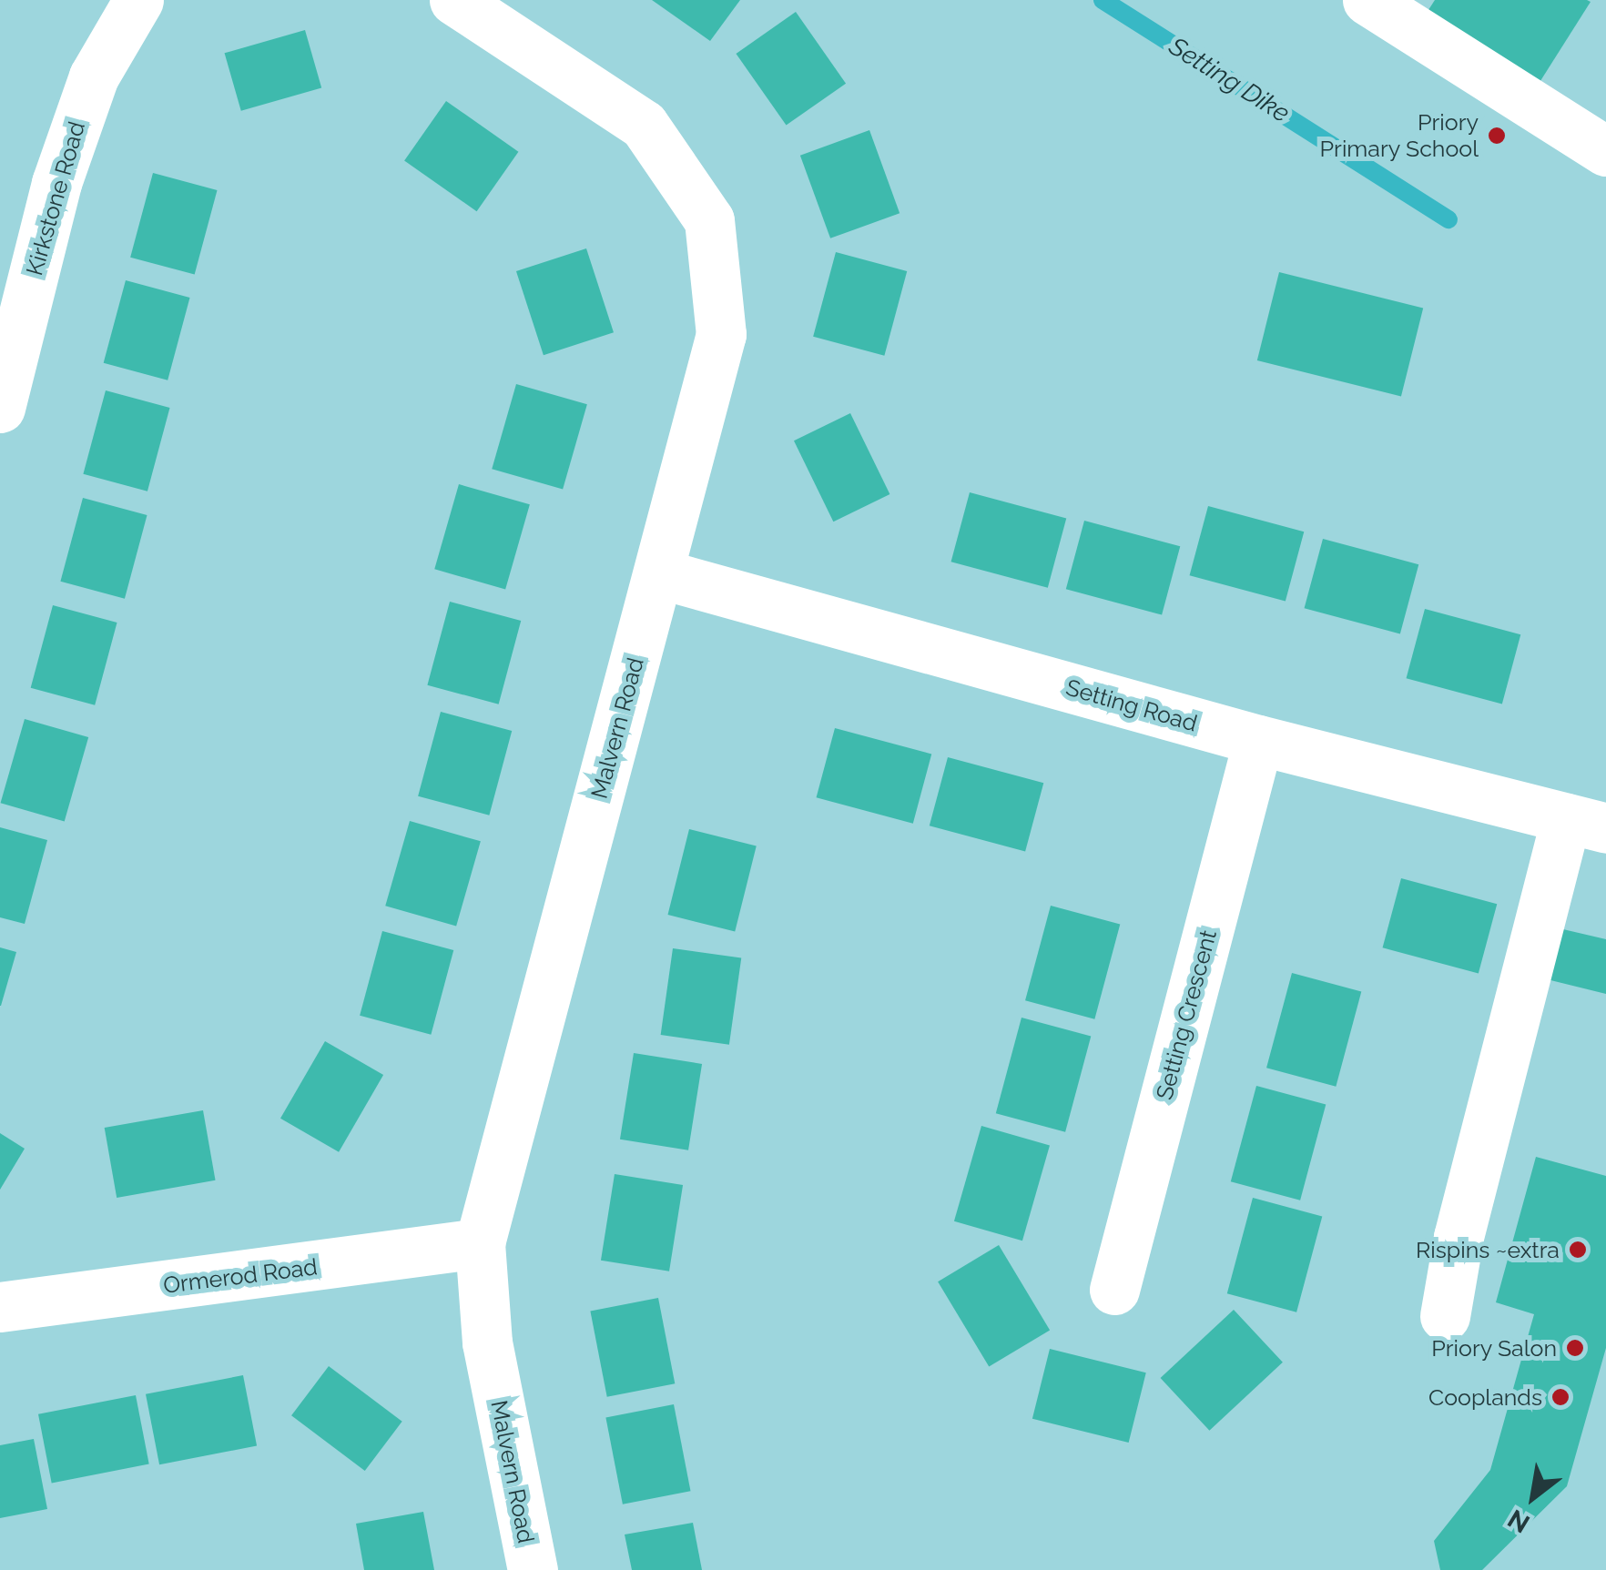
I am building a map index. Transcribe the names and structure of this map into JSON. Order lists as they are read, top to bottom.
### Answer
{
  "streets": {
    "street": [
      "Kirkstone Road",
      "Setting Road",
      "Malvern Road",
      "Setting Crescent",
      "Ormerod Road"
    ]
  },
  "crossings": [
    ["Setting Road", "Malvern Road"],
    ["Setting Road", "Setting Crescent"],
    ["Malvern Road", "Ormerod Road"]
  ],
  "water": ["Setting Dike"],
  "places": [
    "Priory Primary School",
    "Rispins ~extra",
    "Priory Salon",
    "Cooplands"
  ],
  "north": "bottom left"
}
